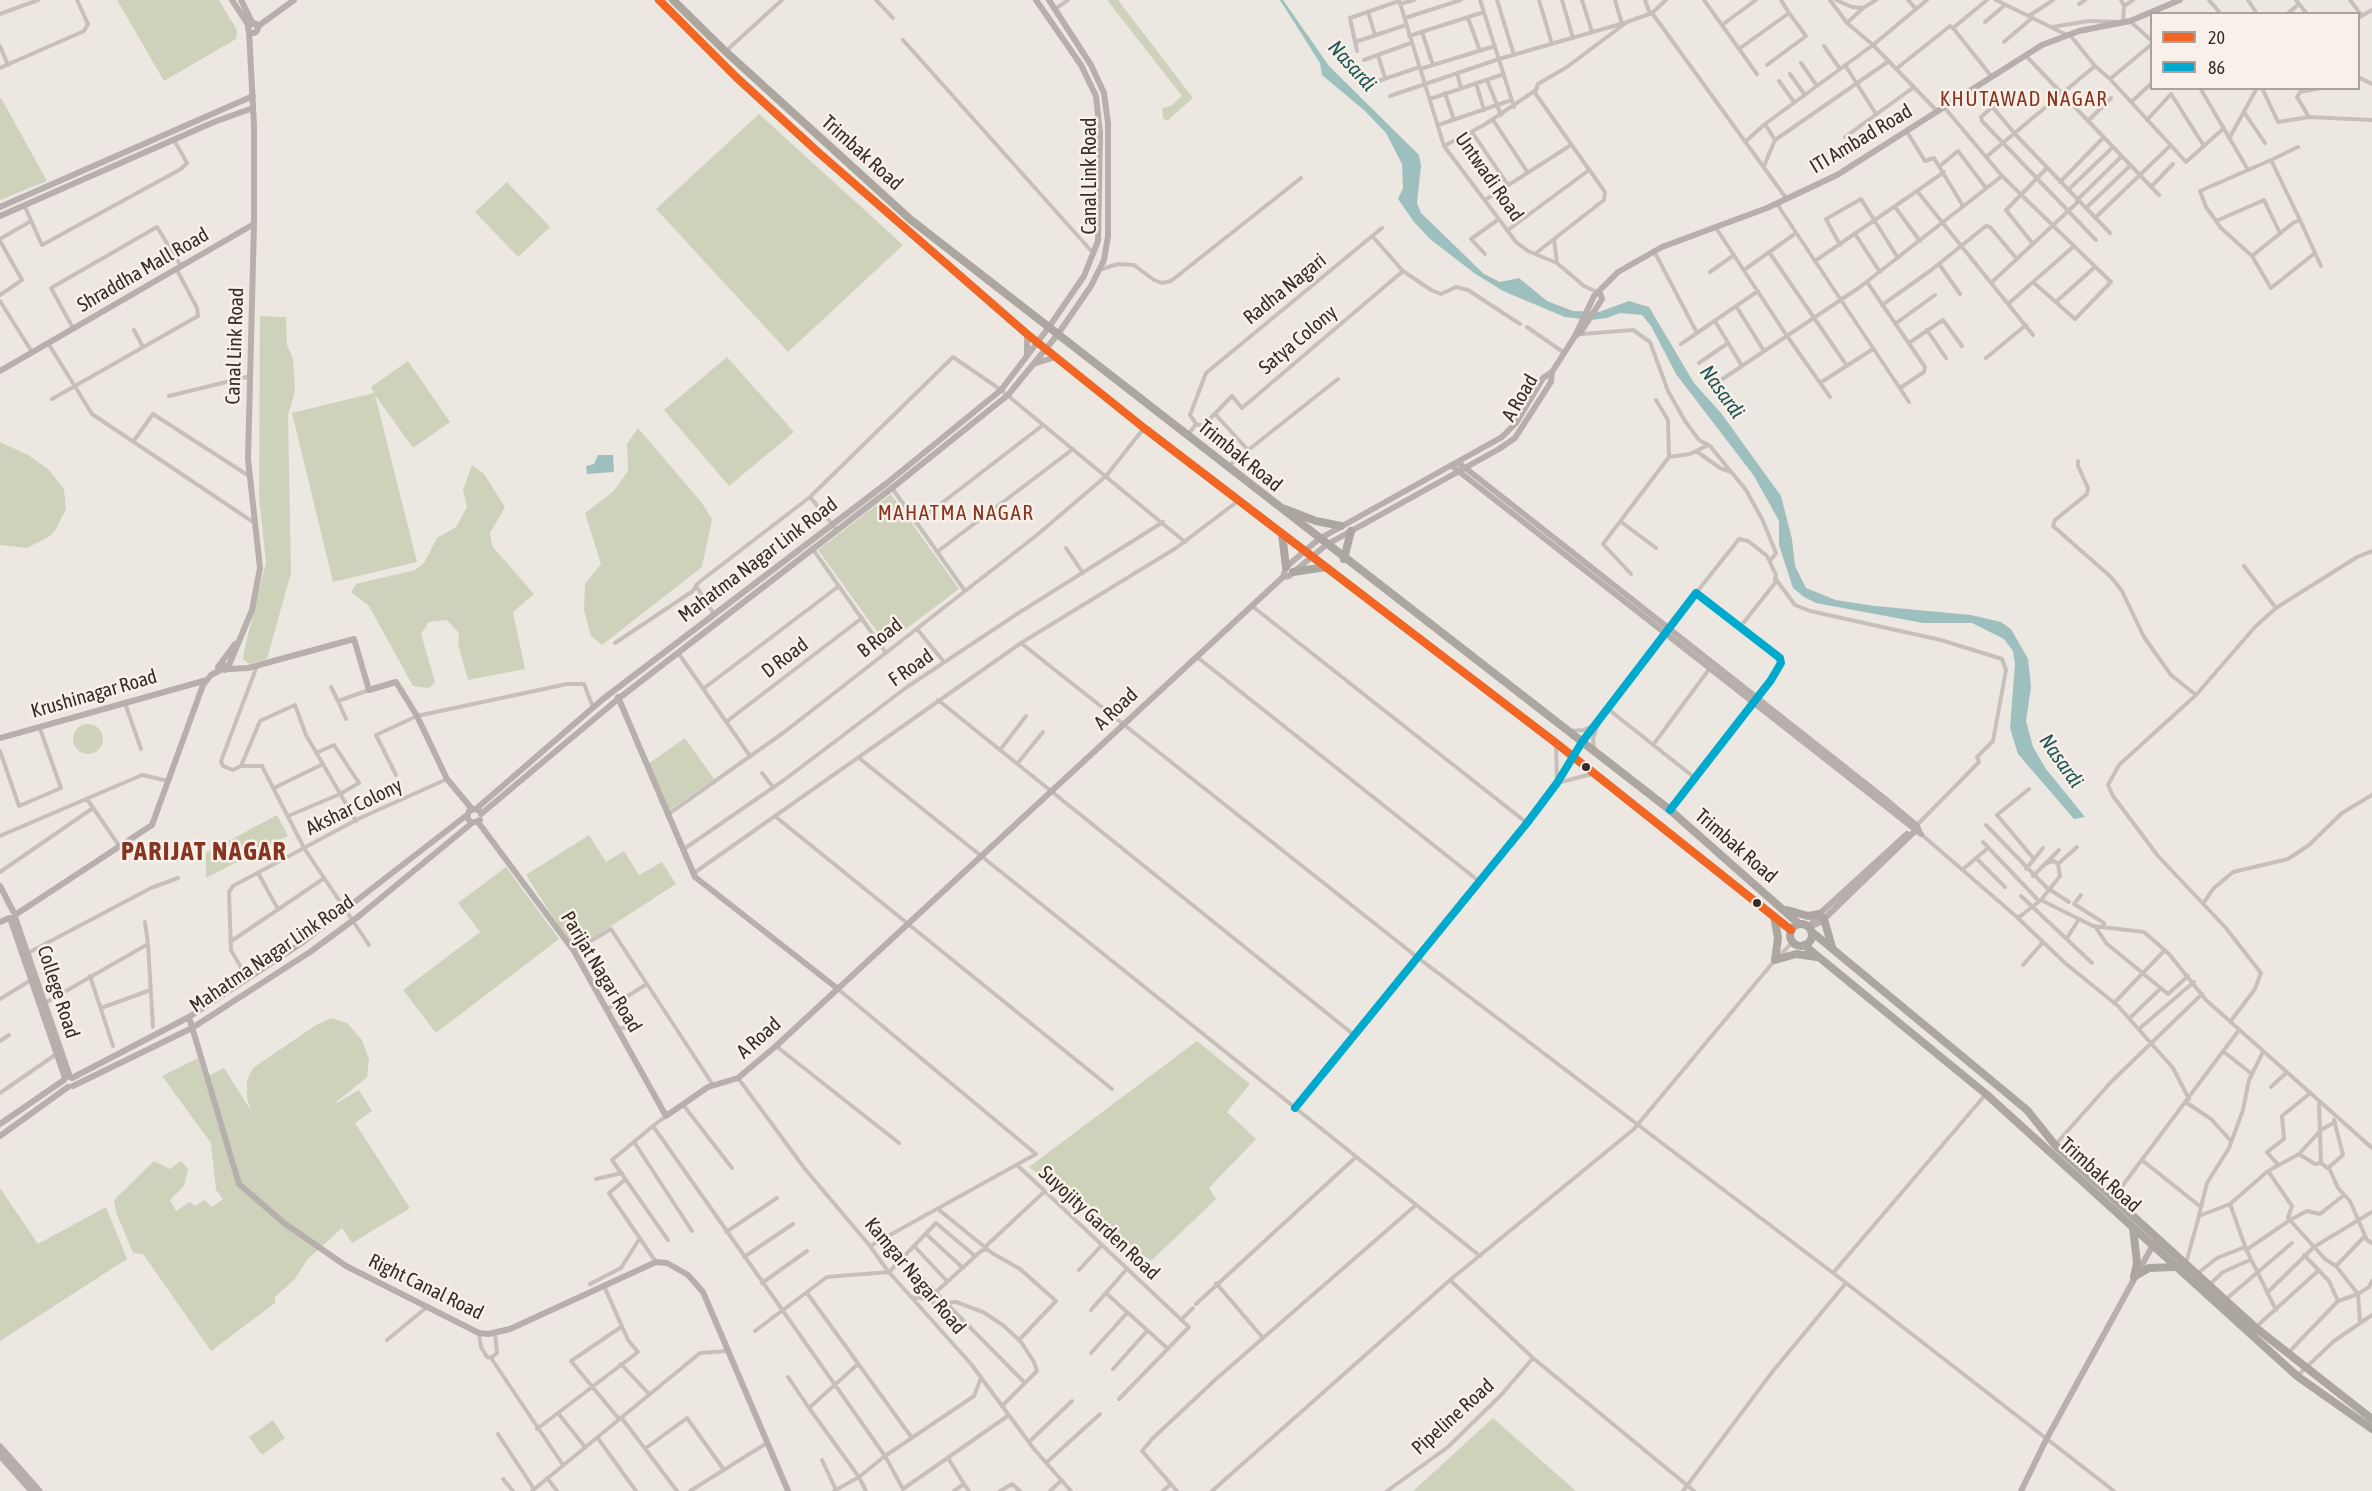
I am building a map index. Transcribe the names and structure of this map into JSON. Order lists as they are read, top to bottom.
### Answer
{
  "streets": {
    "highway": ["Trimbak Road"],
    "street": [
      "ITI Ambad Road",
      "Canal Link Road",
      "Untwadi Road",
      "Shraddha Mall Road",
      "Radha Nagari",
      "Satya Colony",
      "A Road",
      "Mahatma Nagar Link Road",
      "B Road",
      "D Road",
      "F Road",
      "Krushinagar Road",
      "Akshar Colony",
      "Parijat Nagar Road",
      "College Road",
      "Suyojity Garden Road",
      "Kamgar Nagar Road",
      "Right Canal Road",
      "Pipeline Road"
    ]
  },
  "crossings": [
    ["ITI Ambad Road", "Untwadi Road"],
    ["ITI Ambad Road", "A Road"],
    ["Trimbak Road", "Canal Link Road"],
    ["Trimbak Road", "A Road"],
    ["Trimbak Road", "Mahatma Nagar Link Road"],
    ["Trimbak Road", "B Road"],
    ["Canal Link Road", "Shraddha Mall Road"],
    ["Canal Link Road", "Mahatma Nagar Link Road"],
    ["Canal Link Road", "Krushinagar Road"],
    ["Canal Link Road", "College Road"],
    ["A Road", "Parijat Nagar Road"],
    ["A Road", "Suyojity Garden Road"],
    ["A Road", "Kamgar Nagar Road"],
    ["Mahatma Nagar Link Road", "Akshar Colony"],
    ["Mahatma Nagar Link Road", "Parijat Nagar Road"],
    ["Mahatma Nagar Link Road", "College Road"],
    ["Mahatma Nagar Link Road", "Right Canal Road"]
  ],
  "districts": ["KHUTAWAD NAGAR", "MAHATMA NAGAR", "PARIJAT NAGAR"],
  "water": ["Nasardi"],
  "lines": ["transit line 20", "transit line 86"],
  "legend": ["20", "86"]
}
